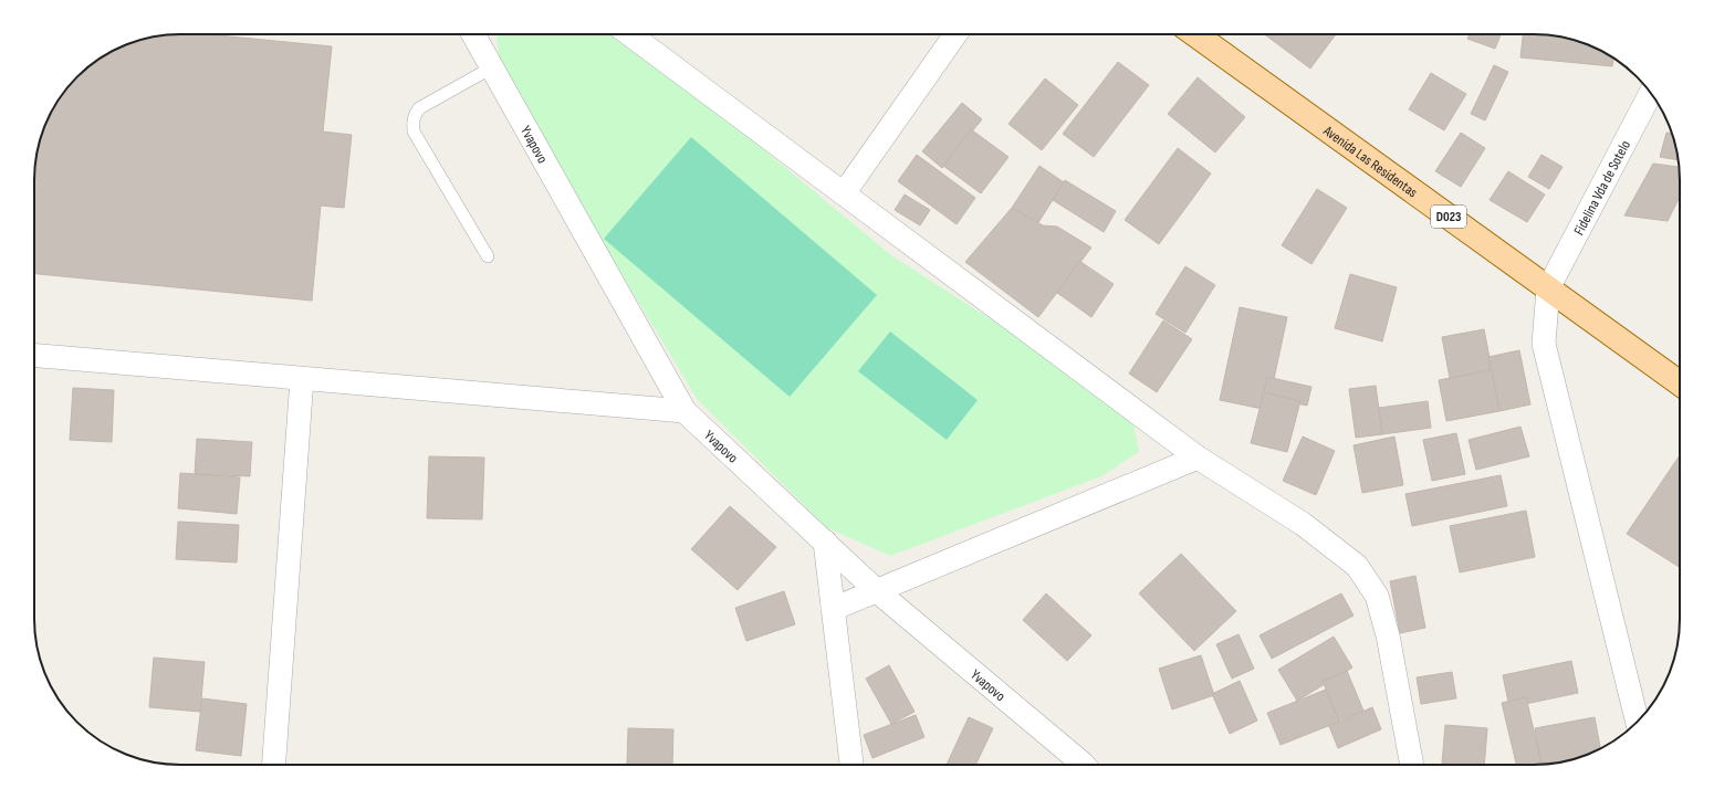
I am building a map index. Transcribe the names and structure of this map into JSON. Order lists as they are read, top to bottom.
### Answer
{
  "streets": {
    "main road": ["Avenida Las Residentas", "D023"],
    "street": ["Yvapovo", "Fidelina Vda de Sotelo"]
  },
  "crossings": [
    ["Avenida Las Residentas", "Fidelina Vda de Sotelo"]
  ]
}
